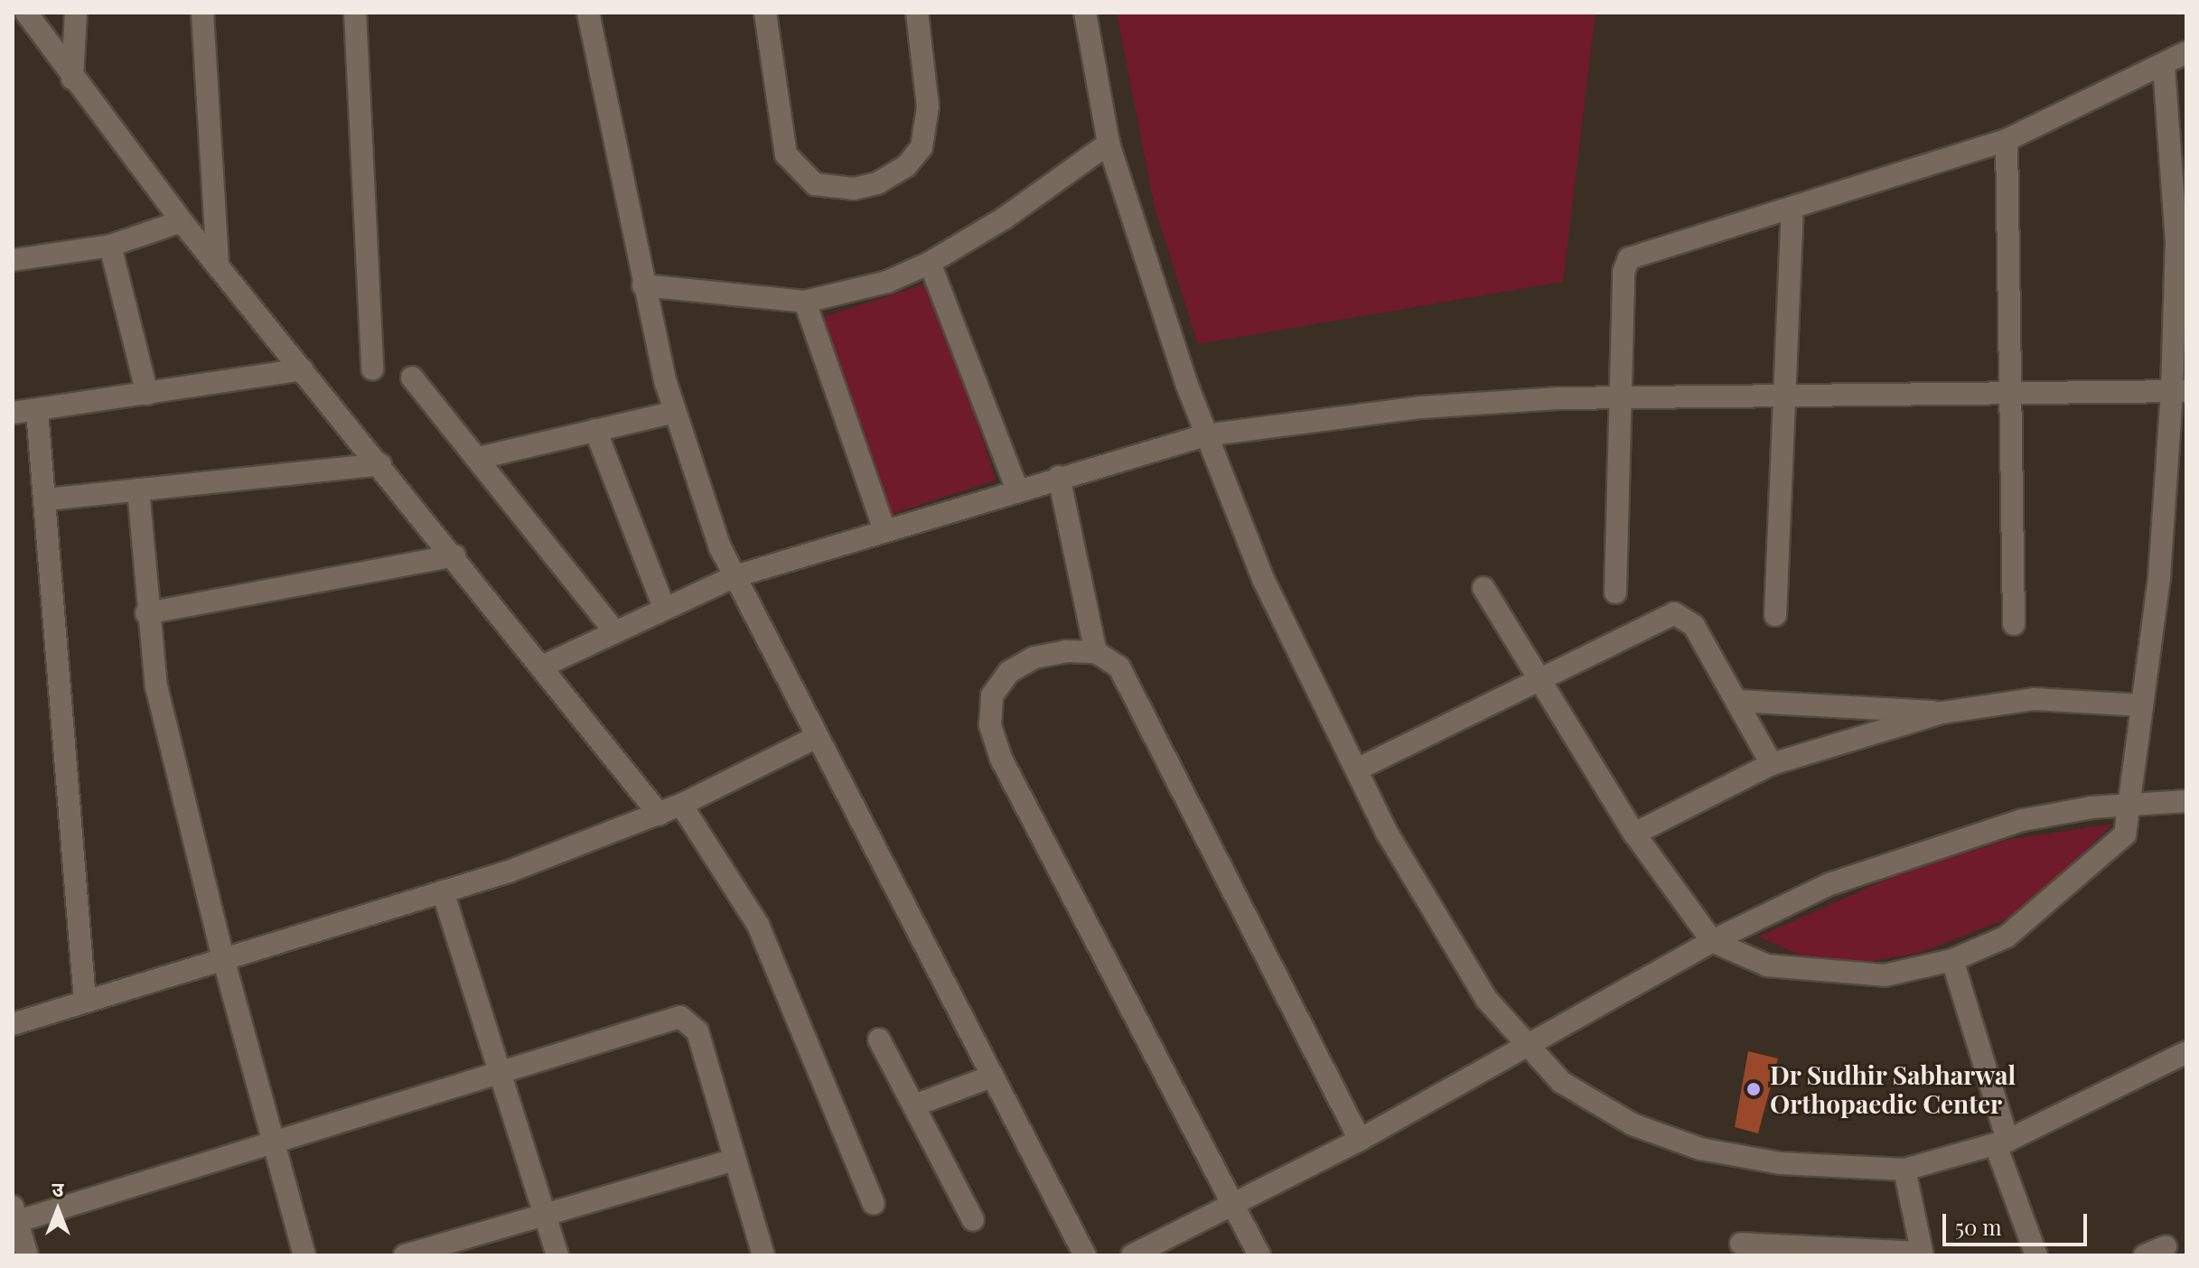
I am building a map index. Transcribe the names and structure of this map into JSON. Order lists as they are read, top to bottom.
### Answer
{
  "places": ["Dr Sudhir Sabharwal Orthopaedic Center"],
  "scale_bar": "50 m",
  "north": "top"
}
